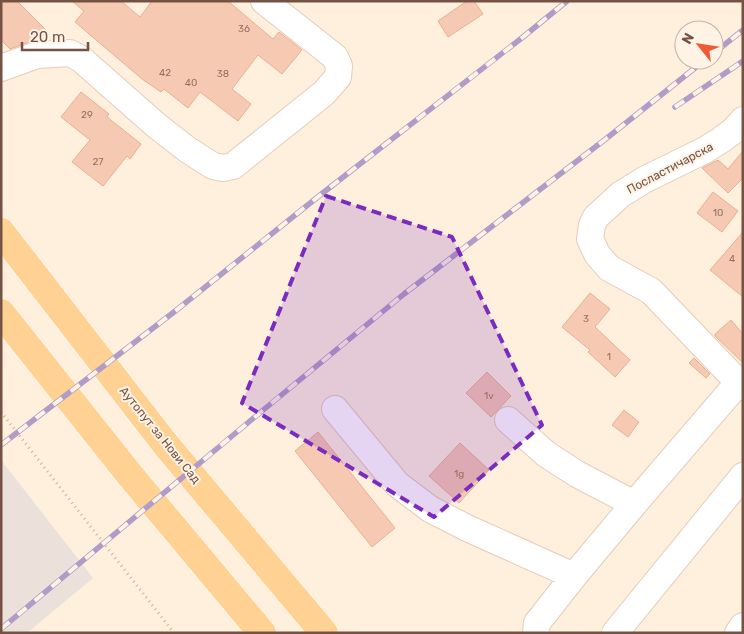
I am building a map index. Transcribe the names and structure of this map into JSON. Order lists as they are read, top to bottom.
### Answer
{
  "streets": {
    "main road": ["Аутопут за Нови Сад"],
    "street": ["Посластичарска"]
  },
  "house_numbers": [
    "36",
    "42",
    "38",
    "40",
    "29",
    "27",
    "10",
    "4",
    "3",
    "1",
    "1v",
    "1g"
  ],
  "scale_bar": "20 m",
  "north": "top left"
}
